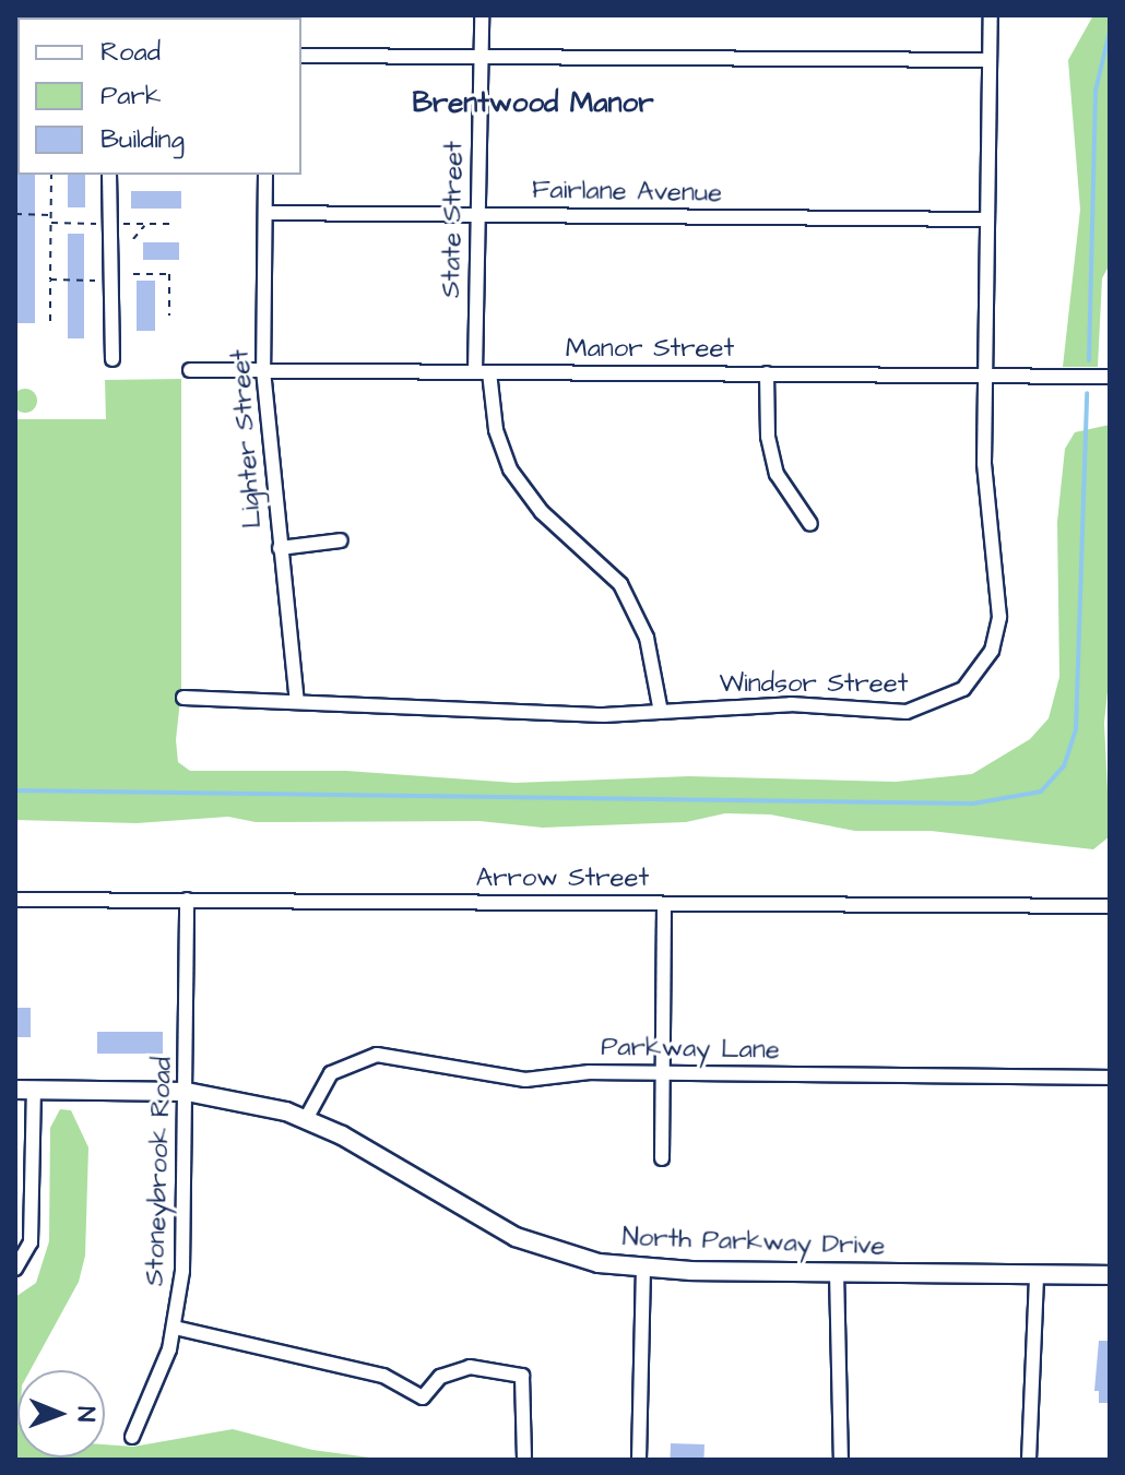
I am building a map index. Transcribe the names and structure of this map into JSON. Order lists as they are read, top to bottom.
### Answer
{
  "streets": {
    "main road": ["North Parkway Drive"],
    "street": [
      "Fairlane Avenue",
      "State Street",
      "Manor Street",
      "Lighter Street",
      "Windsor Street",
      "Arrow Street",
      "Parkway Lane",
      "Stoneybrook Road"
    ]
  },
  "crossings": [
    ["Fairlane Avenue", "State Street"],
    ["Fairlane Avenue", "Lighter Street"],
    ["Fairlane Avenue", "Windsor Street"],
    ["State Street", "Manor Street"],
    ["State Street", "Windsor Street"],
    ["Manor Street", "Lighter Street"],
    ["Manor Street", "Windsor Street"],
    ["Lighter Street", "Windsor Street"],
    ["Arrow Street", "Stoneybrook Road"],
    ["Parkway Lane", "North Parkway Drive"],
    ["Stoneybrook Road", "North Parkway Drive"]
  ],
  "districts": ["Brentwood Manor"],
  "legend": ["Road", "Park", "Building"],
  "north": "right"
}
